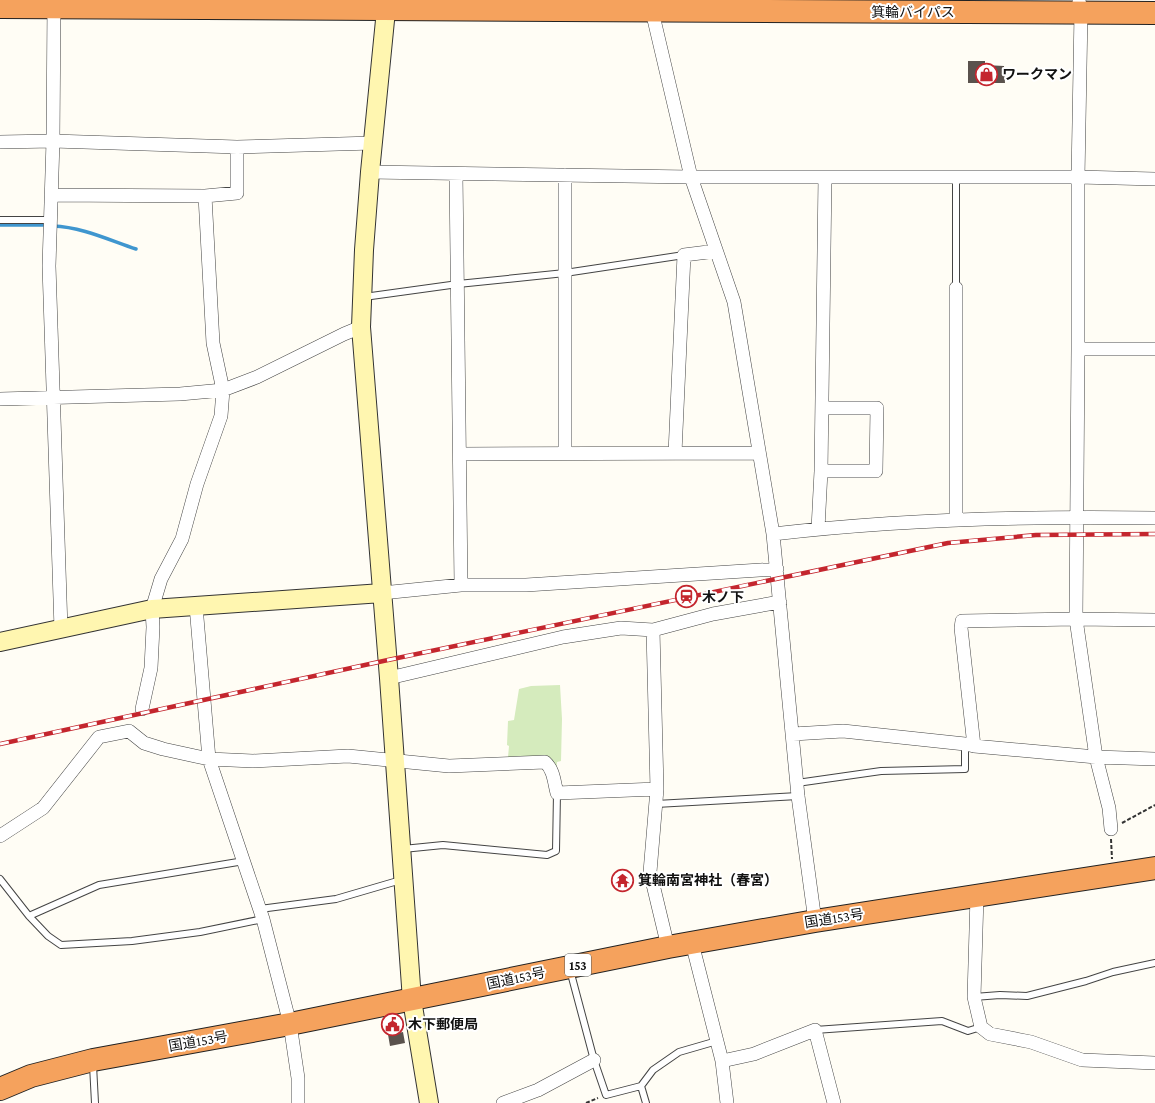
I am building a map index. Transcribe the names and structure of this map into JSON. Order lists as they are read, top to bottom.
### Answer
{
  "streets": {
    "highway": ["箕輪バイパス", "国道153号", "153"]
  },
  "places": {
    "shop": ["ワークマン"],
    "station": ["木ノ下"],
    "temple": ["箕輪南宮神社（春宮）"],
    "public building": ["木下郵便局"]
  }
}
